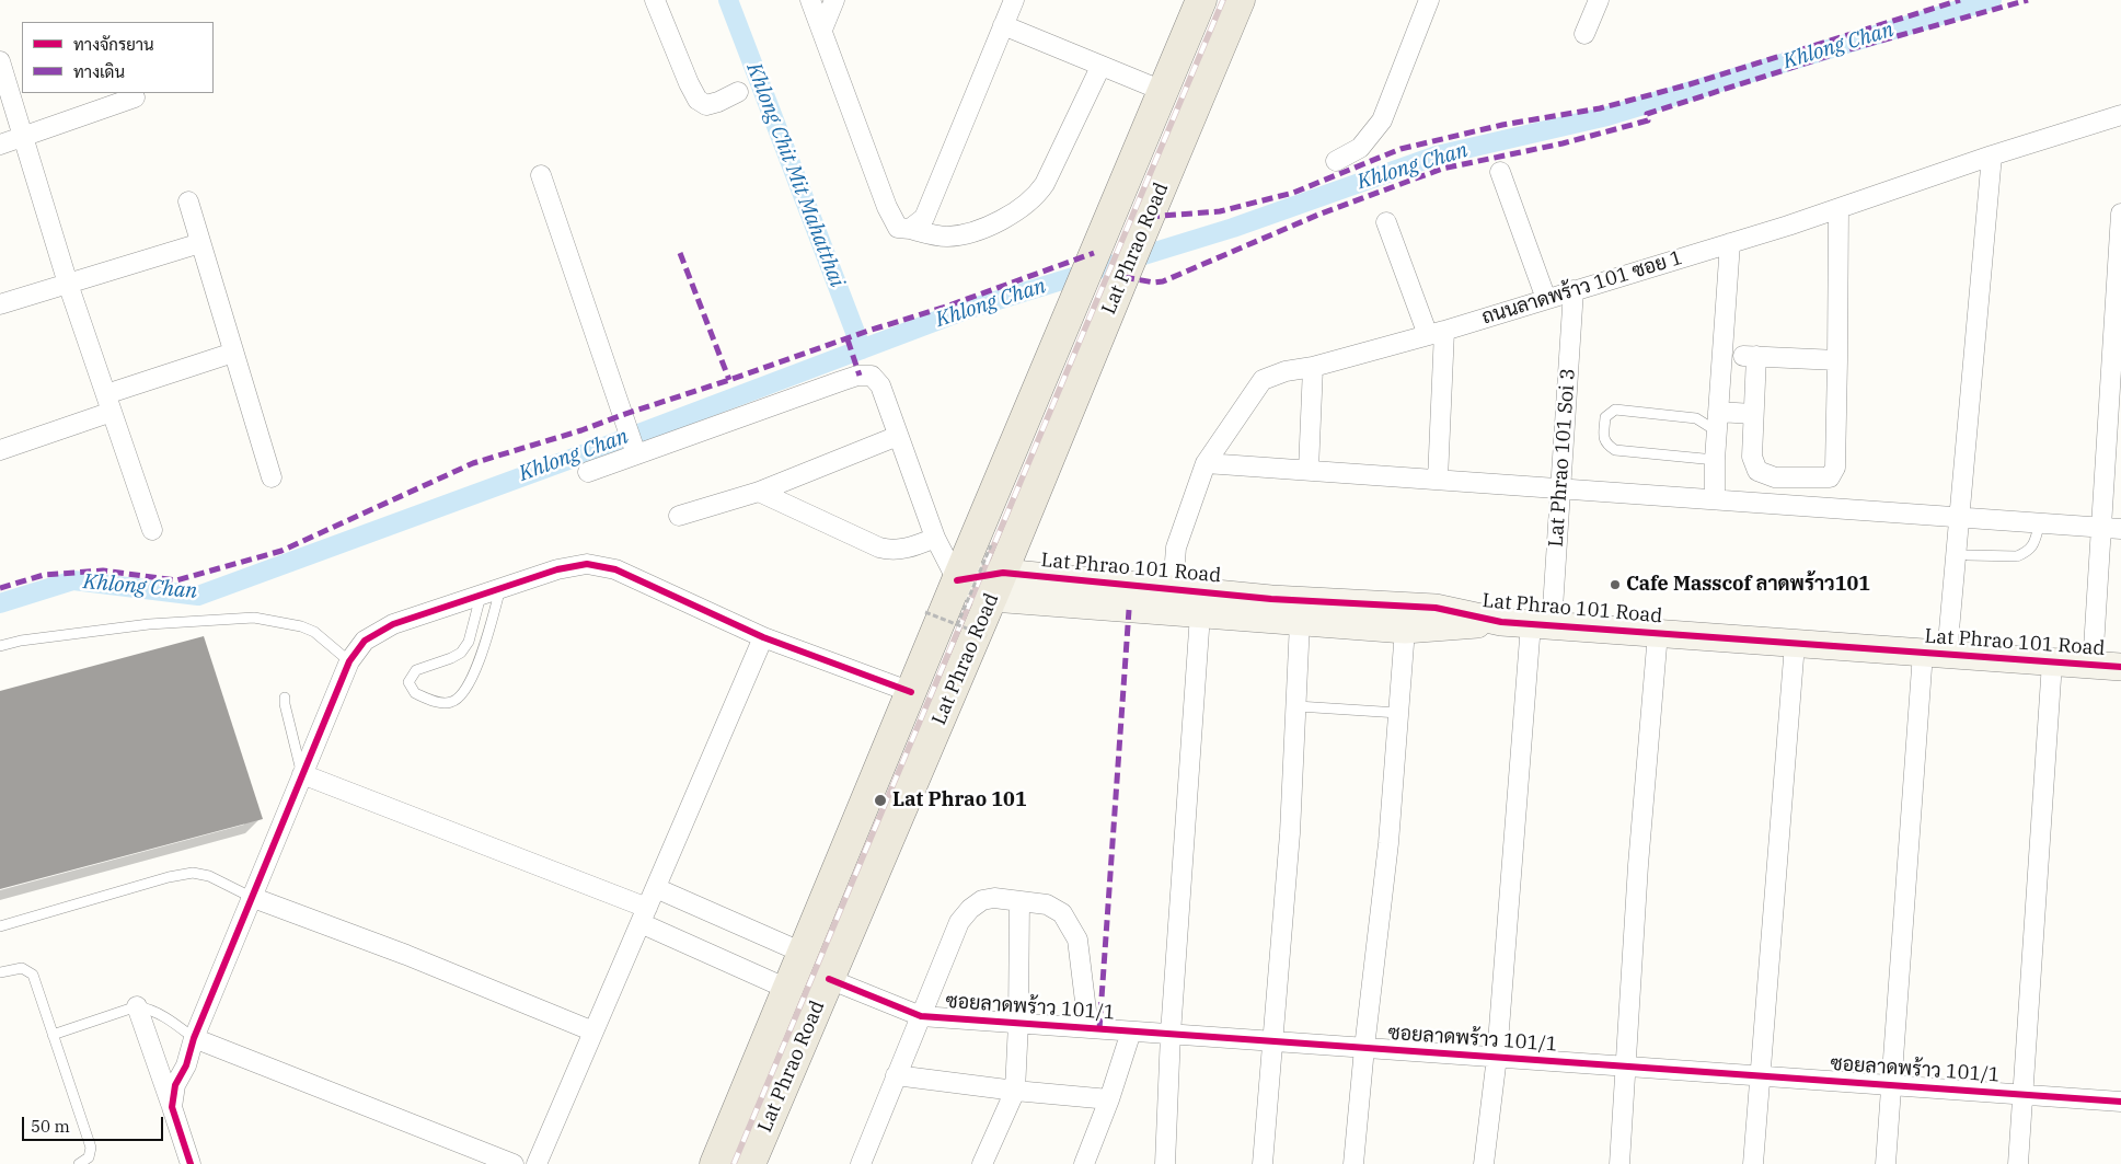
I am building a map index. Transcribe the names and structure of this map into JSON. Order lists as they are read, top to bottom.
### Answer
{
  "streets": {
    "main road": ["Lat Phrao Road"],
    "street": [
      "ถนนลาดพร้าว 101 ซอย 1",
      "Lat Phrao 101 Soi 3",
      "Lat Phrao 101 Road",
      "ซอยลาดพร้าว 101/1"
    ]
  },
  "crossings": [
    ["Lat Phrao Road", "Lat Phrao 101 Road"],
    ["Lat Phrao Road", "ซอยลาดพร้าว 101/1"],
    ["ถนนลาดพร้าว 101 ซอย 1", "Lat Phrao 101 Soi 3"],
    ["ถนนลาดพร้าว 101 ซอย 1", "Lat Phrao 101 Road"],
    ["Lat Phrao 101 Soi 3", "Lat Phrao 101 Road"],
    ["Lat Phrao 101 Soi 3", "ซอยลาดพร้าว 101/1"]
  ],
  "water": ["Khlong Chan", "Khlong Chit Mit Mahatthai"],
  "places": ["Cafe Masscof ลาดพร้าว101", "Lat Phrao 101"],
  "legend": ["ทางจักรยาน", "ทางเดิน"],
  "scale_bar": "50 m"
}
